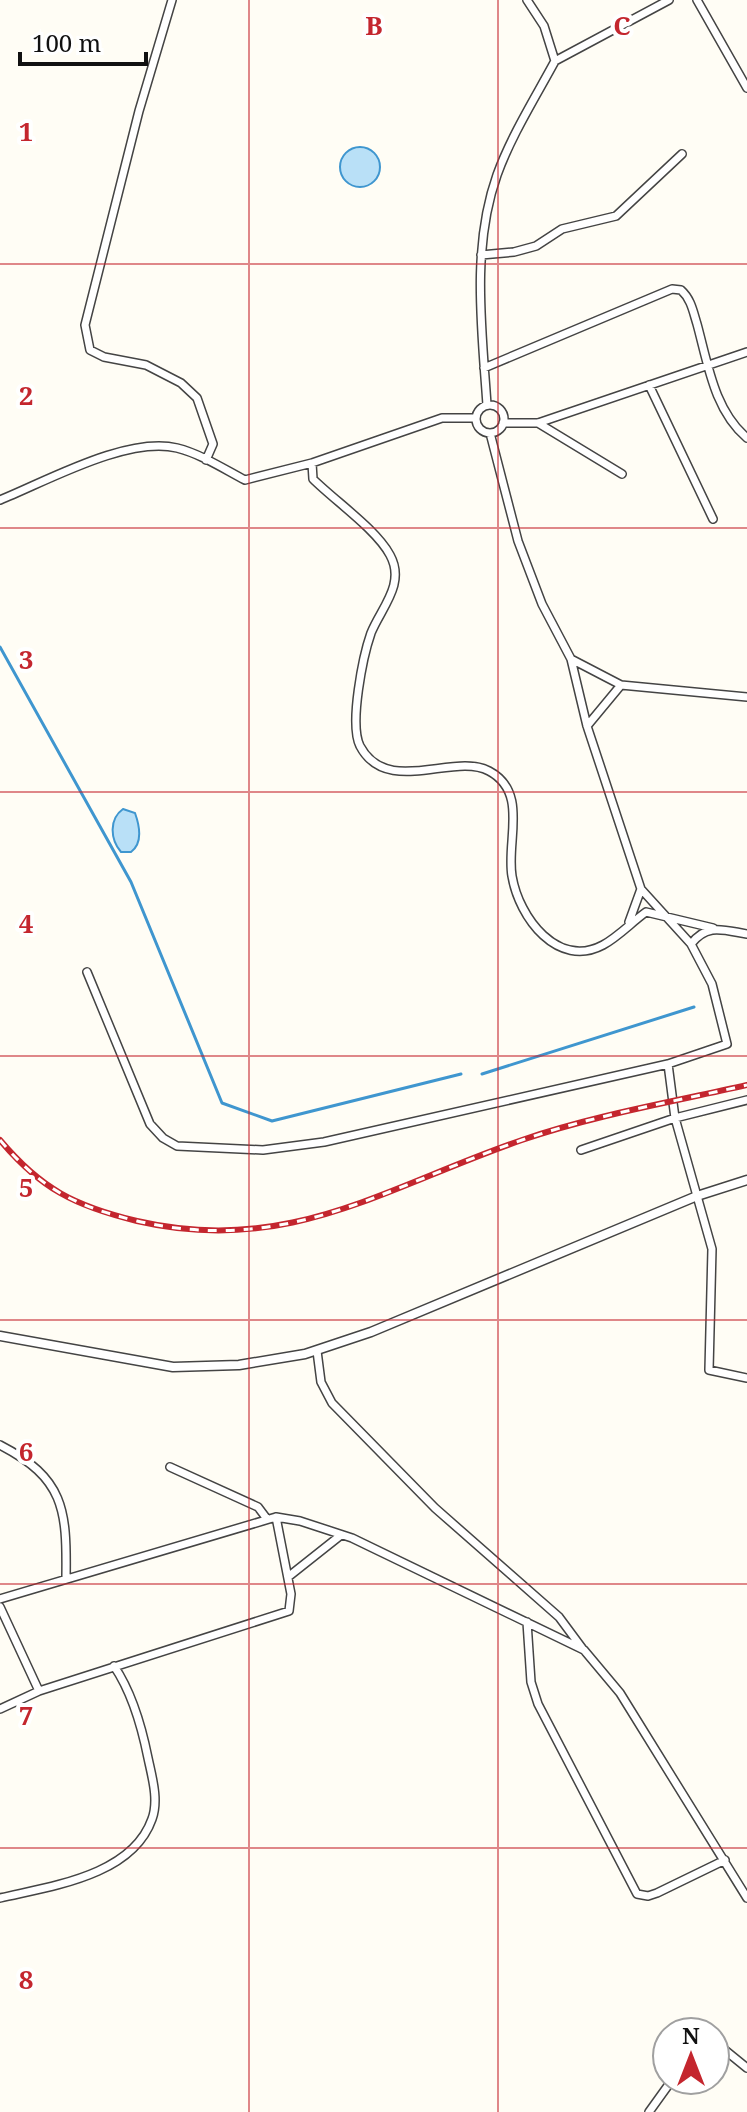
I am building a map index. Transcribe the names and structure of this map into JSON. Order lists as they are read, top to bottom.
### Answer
{
  "scale_bar": "100 m",
  "north": "top",
  "grid": {
    "columns": ["B", "C"],
    "rows": [
      "1",
      "2",
      "3",
      "4",
      "5",
      "6",
      "7",
      "8"
    ]
  }
}
